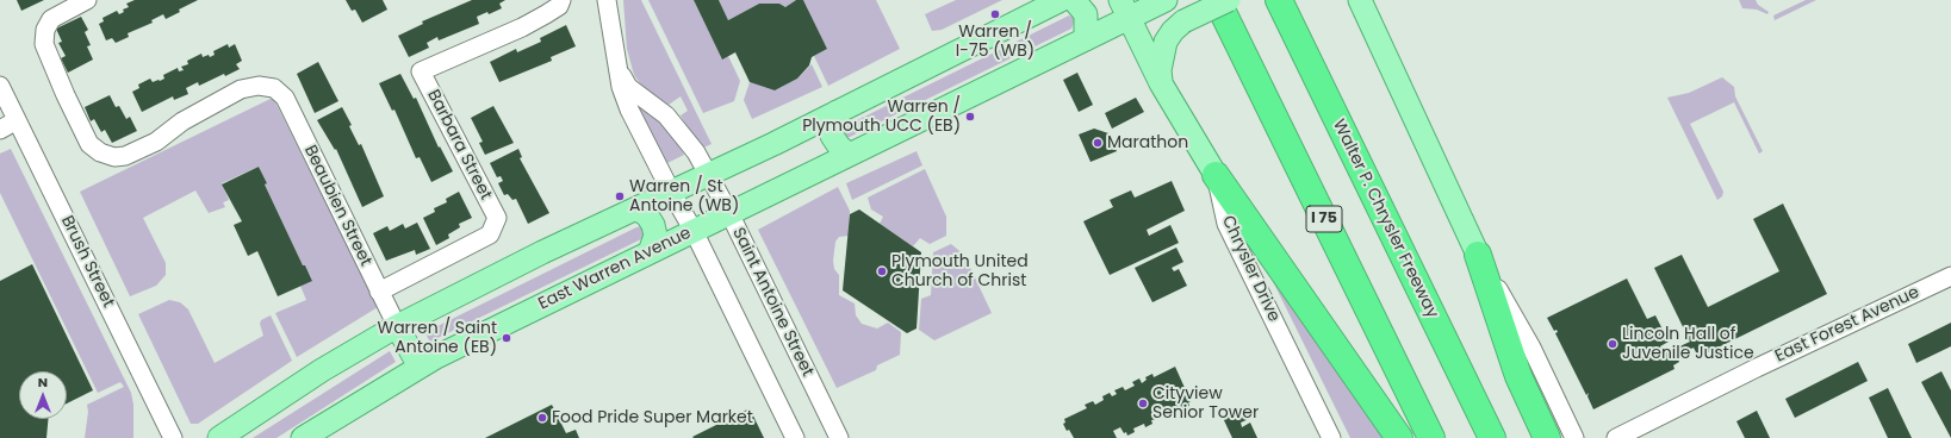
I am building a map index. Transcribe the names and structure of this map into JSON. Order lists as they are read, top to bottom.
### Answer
{
  "streets": {
    "highway": ["I 75", "Walter P. Chrysler Freeway"],
    "main road": ["East Warren Avenue", "Chrysler Drive"],
    "street": [
      "Barbara Street",
      "Beaubien Street",
      "Brush Street",
      "Saint Antoine Street",
      "East Forest Avenue"
    ]
  },
  "crossings": [
    ["Barbara Street", "Beaubien Street"],
    ["East Warren Avenue", "Chrysler Drive"],
    ["East Warren Avenue", "Saint Antoine Street"]
  ],
  "places": [
    "Warren / I-75 (WB)",
    "Warren / Plymouth UCC (EB)",
    "Marathon",
    "Warren / St Antoine (WB)",
    "Plymouth United Church of Christ",
    "Warren / Saint Antoine (EB)",
    "Lincoln Hall of Juvenile Justice",
    "Cityview Senior Tower",
    "Food Pride Super Market"
  ],
  "north": "top"
}
